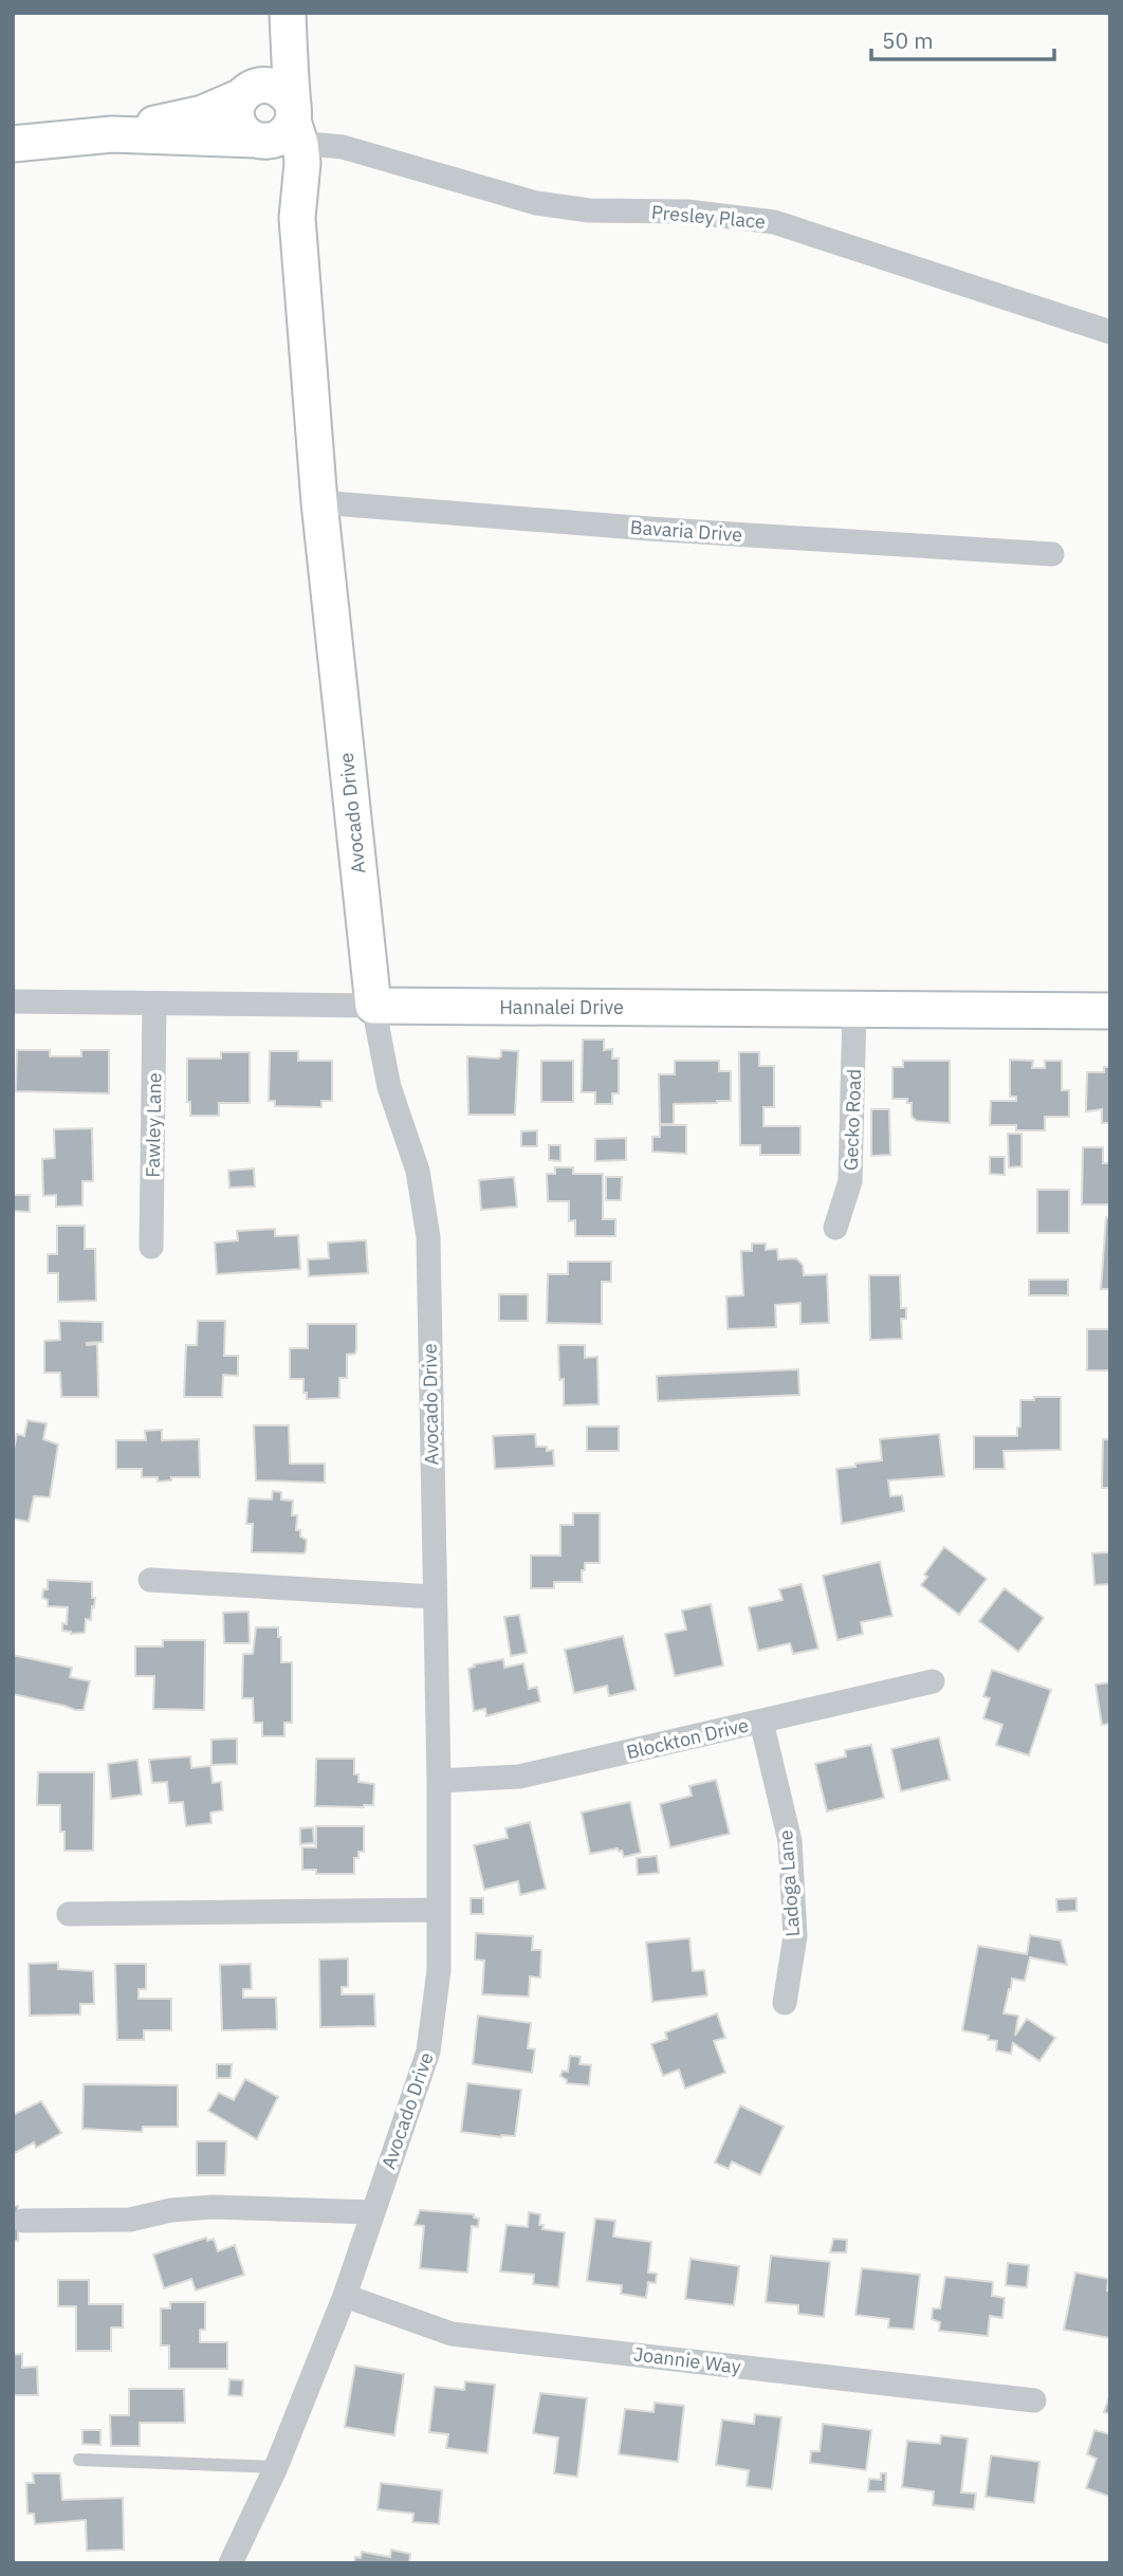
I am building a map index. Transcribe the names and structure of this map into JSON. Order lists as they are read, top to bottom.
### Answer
{
  "streets": {
    "street": [
      "Presley Place",
      "Bavaria Drive",
      "Avocado Drive",
      "Hannalei Drive",
      "Gecko Road",
      "Fawley Lane",
      "Blockton Drive",
      "Ladoga Lane",
      "Joannie Way"
    ]
  },
  "crossings": [
    ["Presley Place", "Avocado Drive"],
    ["Bavaria Drive", "Avocado Drive"],
    ["Avocado Drive", "Hannalei Drive"],
    ["Avocado Drive", "Blockton Drive"],
    ["Avocado Drive", "Joannie Way"],
    ["Hannalei Drive", "Gecko Road"],
    ["Hannalei Drive", "Fawley Lane"],
    ["Blockton Drive", "Ladoga Lane"]
  ],
  "scale_bar": "50 m"
}
